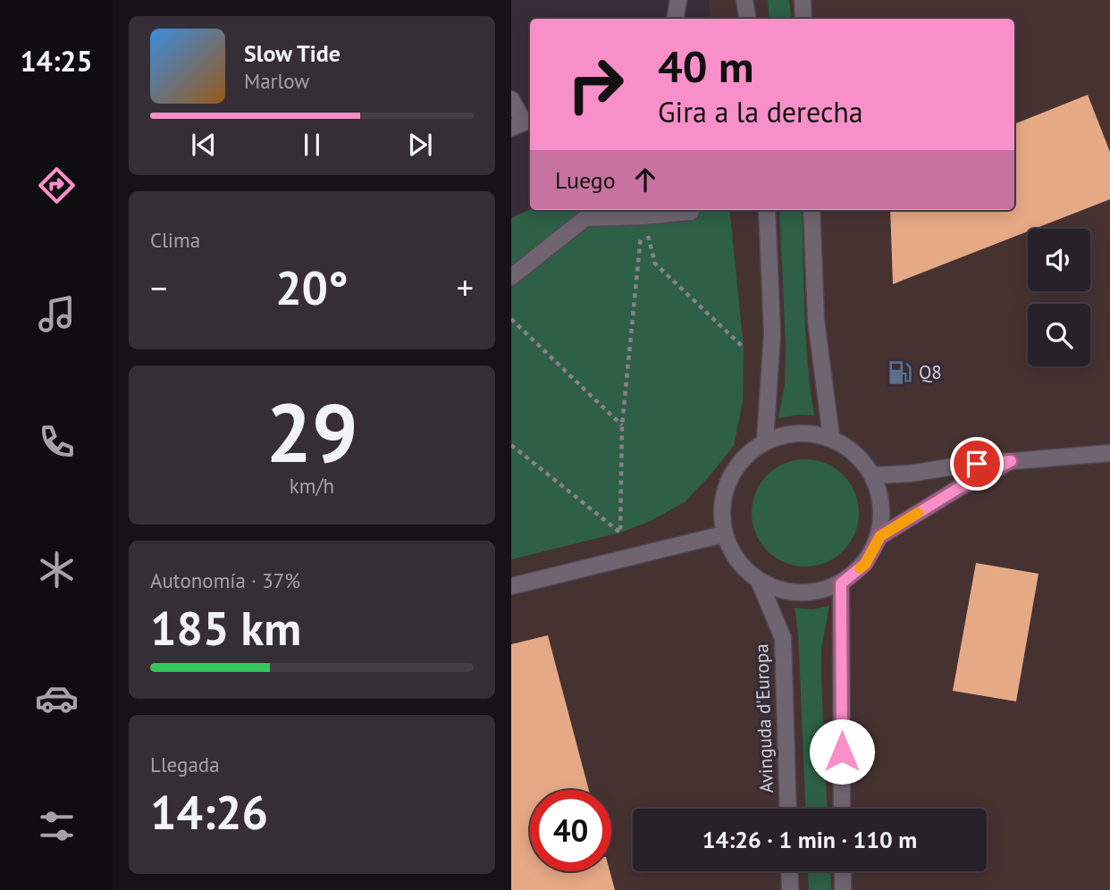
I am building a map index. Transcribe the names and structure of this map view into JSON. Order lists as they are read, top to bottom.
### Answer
{
  "streets": {
    "street": ["Avinguda d'Europa"]
  },
  "places": {
    "fuel station": ["Q8"]
  },
  "page": {
    "tabs": "14:25",
    "turn": ["40 m", "Gira a la derecha"],
    "song": ["Slow Tide", "Marlow"],
    "then": "Luego",
    "tile": [
      "Clima",
      ["29", "km/h"],
      ["Autonomía · 37%", "185 km"],
      ["Llegada", "14:26"]
    ],
    "heat": ["−", "20°", "+"],
    "limit": "40",
    "trip": "14:26 · 1 min · 110 m"
  }
}
